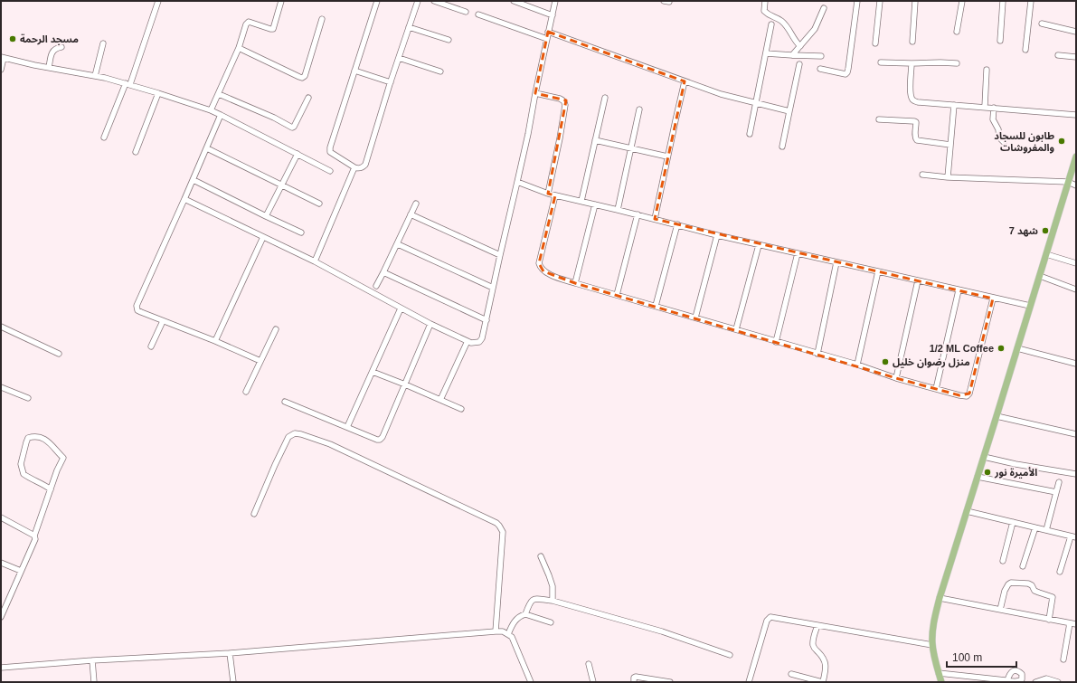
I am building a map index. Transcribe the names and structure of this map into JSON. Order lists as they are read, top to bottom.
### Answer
{
  "places": [
    "مسجد الرحمة",
    "طابون للسجاد والمفروشات",
    "شهد 7",
    "1/2 ML Coffee",
    "منزل رضوان خليل",
    "الأميرة نور"
  ],
  "scale_bar": "100 m"
}
